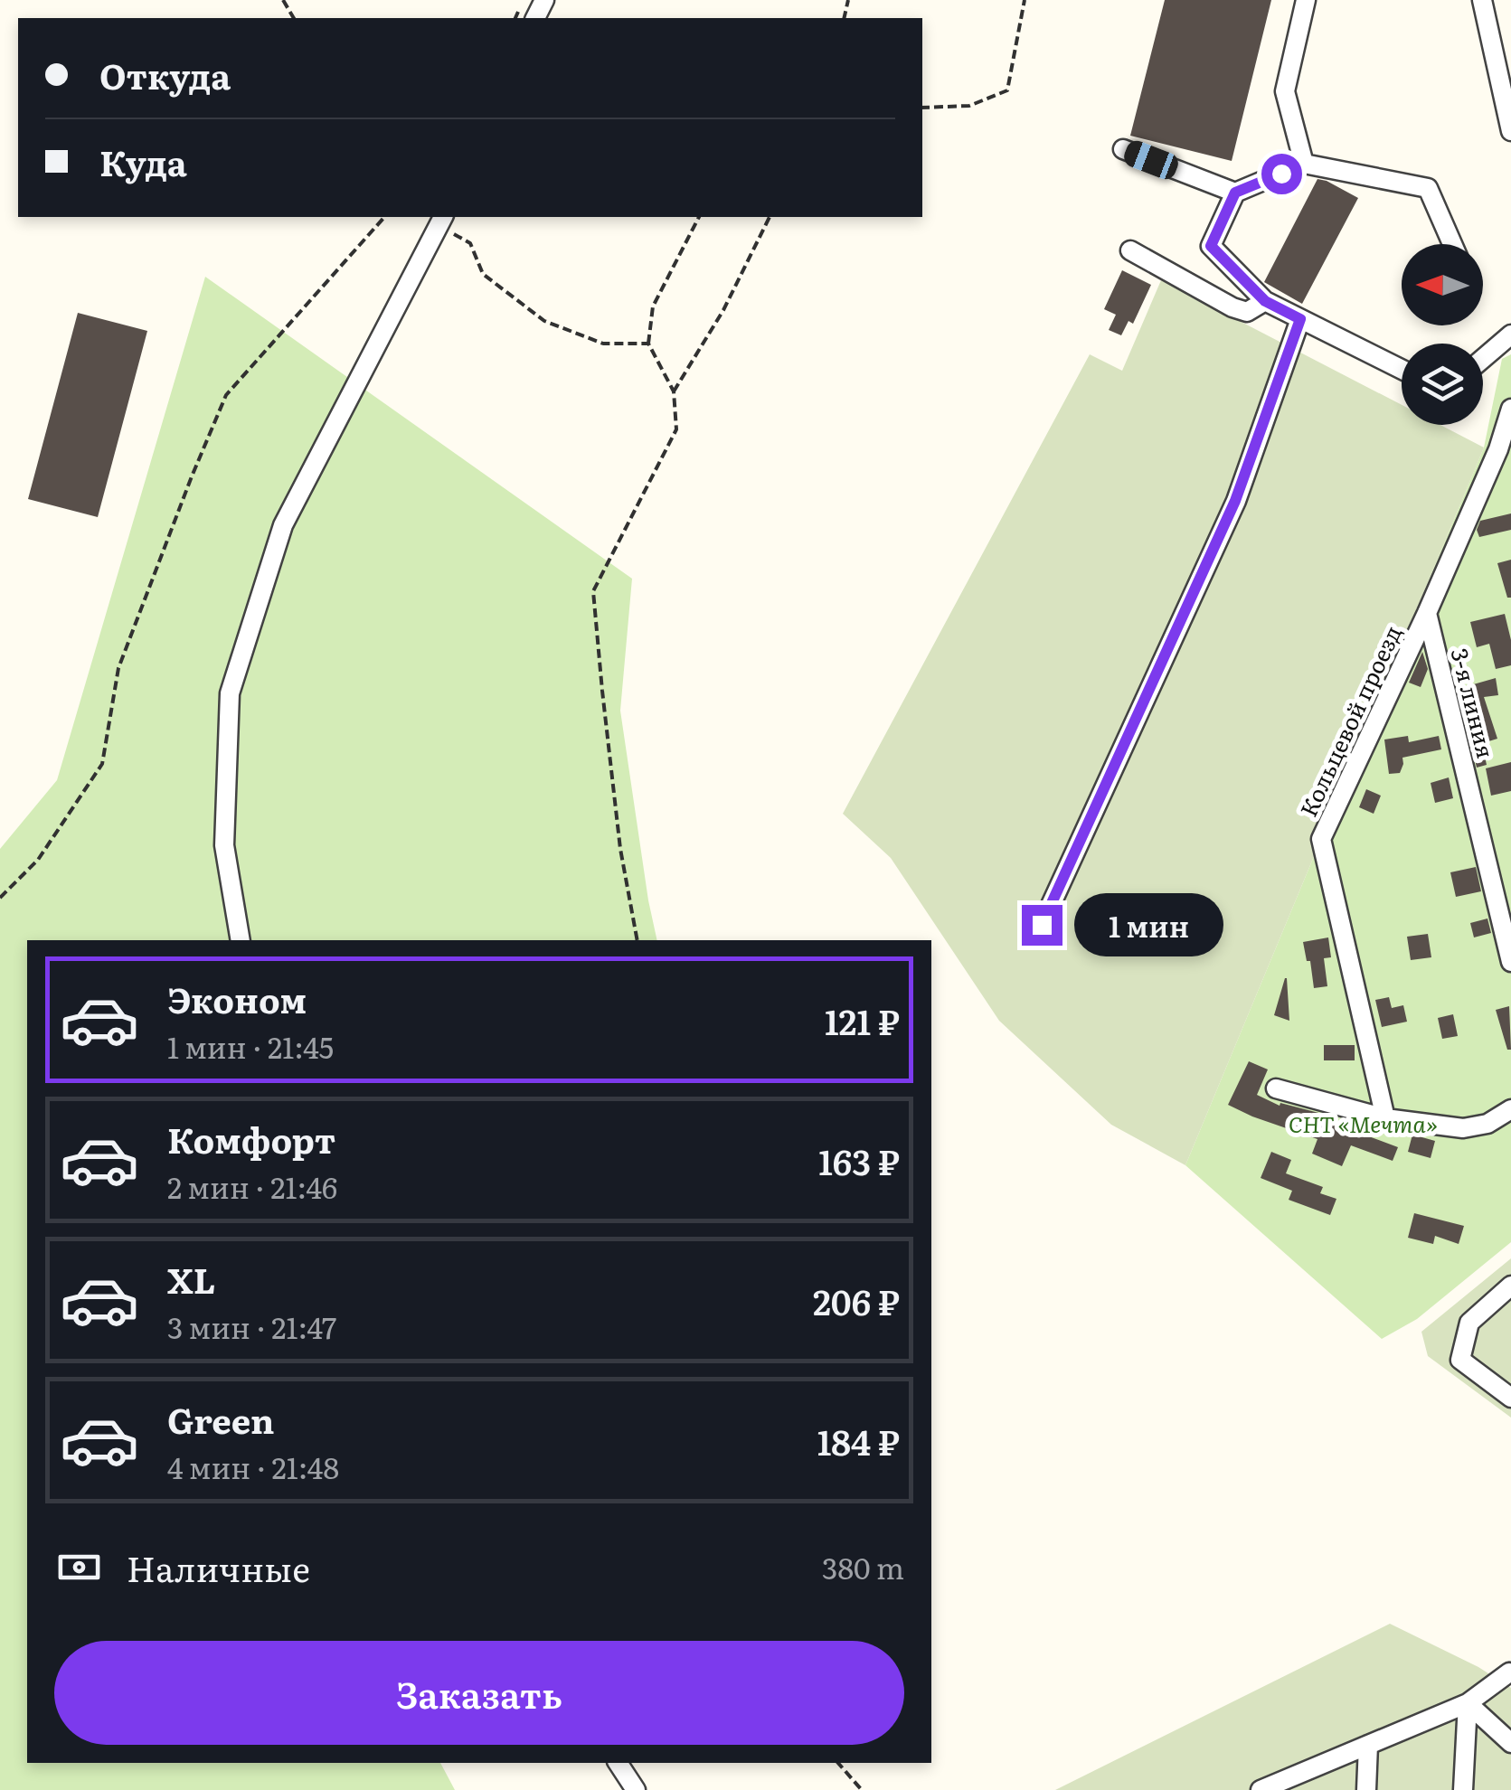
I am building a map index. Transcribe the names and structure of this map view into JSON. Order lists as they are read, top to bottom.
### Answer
{
  "streets": {
    "street": ["3-я линия", "Кольцевой проезд"]
  },
  "crossings": [
    ["3-я линия", "Кольцевой проезд"]
  ],
  "parks": ["СНТ «Мечта»"],
  "north": "left",
  "page": {
    "banner": ["Откуда", "Куда"],
    "bubble": "1 мин",
    "list": [
      {
        "name": "Эконом",
        "note": "1 мин · 21:45",
        "value": "121 ₽"
      },
      {
        "name": "Комфорт",
        "note": "2 мин · 21:46",
        "value": "163 ₽"
      },
      {
        "name": "XL",
        "note": "3 мин · 21:47",
        "value": "206 ₽"
      },
      {
        "name": "Green",
        "note": "4 мин · 21:48",
        "value": "184 ₽"
      }
    ],
    "pay": ["Наличные", "380 m"],
    "buttons": "Заказать"
  }
}
